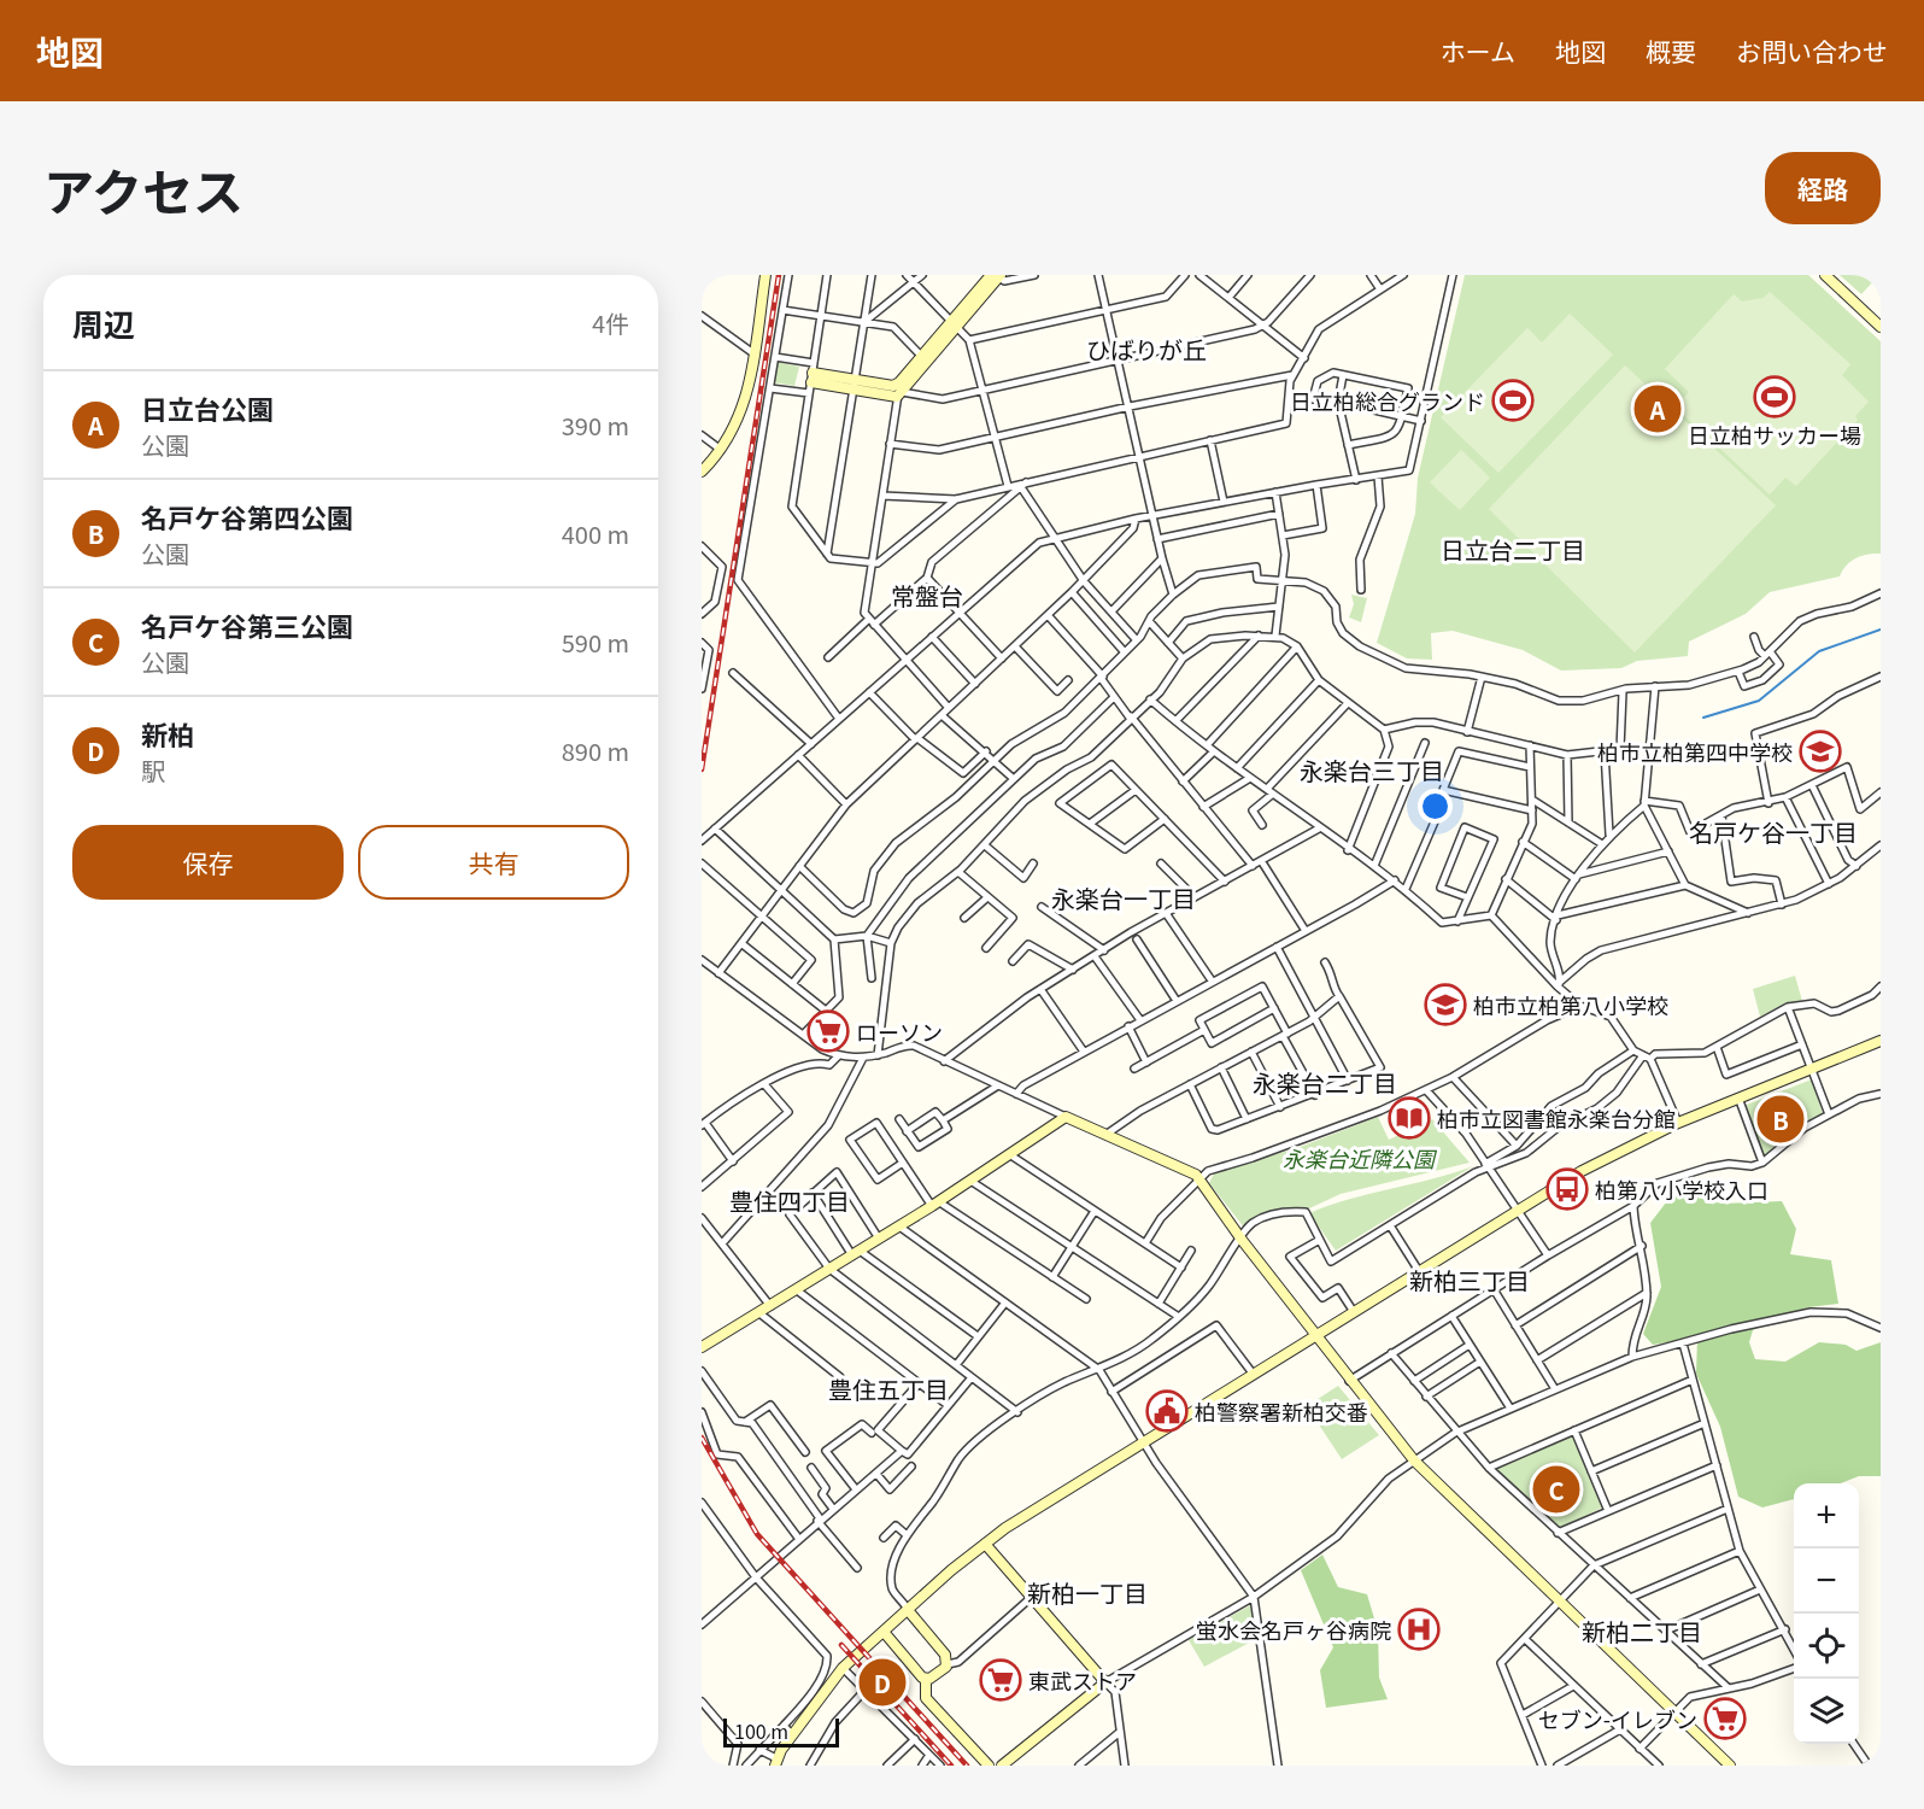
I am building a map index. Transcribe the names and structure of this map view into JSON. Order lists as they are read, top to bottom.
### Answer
{
  "districts": [
    "ひばりが丘",
    "日立台二丁目",
    "常盤台",
    "永楽台三丁目",
    "名戸ケ谷一丁目",
    "永楽台一丁目",
    "永楽台二丁目",
    "豊住四丁目",
    "新柏三丁目",
    "豊住五丁目",
    "新柏一丁目",
    "新柏二丁目"
  ],
  "parks": ["永楽台近隣公園"],
  "places": {
    "sports": ["日立柏サッカー場", "日立柏総合グランド"],
    "school or university": ["柏市立柏第四中学校", "柏市立柏第八小学校"],
    "supermarket": ["ローソン", "東武ストア", "セブン-イレブン"],
    "library": ["柏市立図書館永楽台分館"],
    "bus stop": ["柏第八小学校入口"],
    "public building": ["柏警察署新柏交番"],
    "hospital": ["蛍水会名戸ヶ谷病院"]
  },
  "scale_bar": "100 m",
  "page": {
    "header": "地図",
    "nav": [
      "ホーム",
      "地図",
      "概要",
      "お問い合わせ"
    ],
    "title": "アクセス",
    "buttons": [
      "経路",
      ["保存", "共有"]
    ],
    "heading": ["周辺", "4件"],
    "list": [
      {
        "mark": "A",
        "name": "日立台公園",
        "note": "公園",
        "value": "390 m"
      },
      {
        "mark": "B",
        "name": "名戸ケ谷第四公園",
        "note": "公園",
        "value": "400 m"
      },
      {
        "mark": "C",
        "name": "名戸ケ谷第三公園",
        "note": "公園",
        "value": "590 m"
      },
      {
        "mark": "D",
        "name": "新柏",
        "note": "駅",
        "value": "890 m"
      }
    ],
    "pins": [
      "A",
      "B",
      "C",
      "D"
    ],
    "map_buttons": ["+", "−"],
    "scale": "100 m"
  }
}
